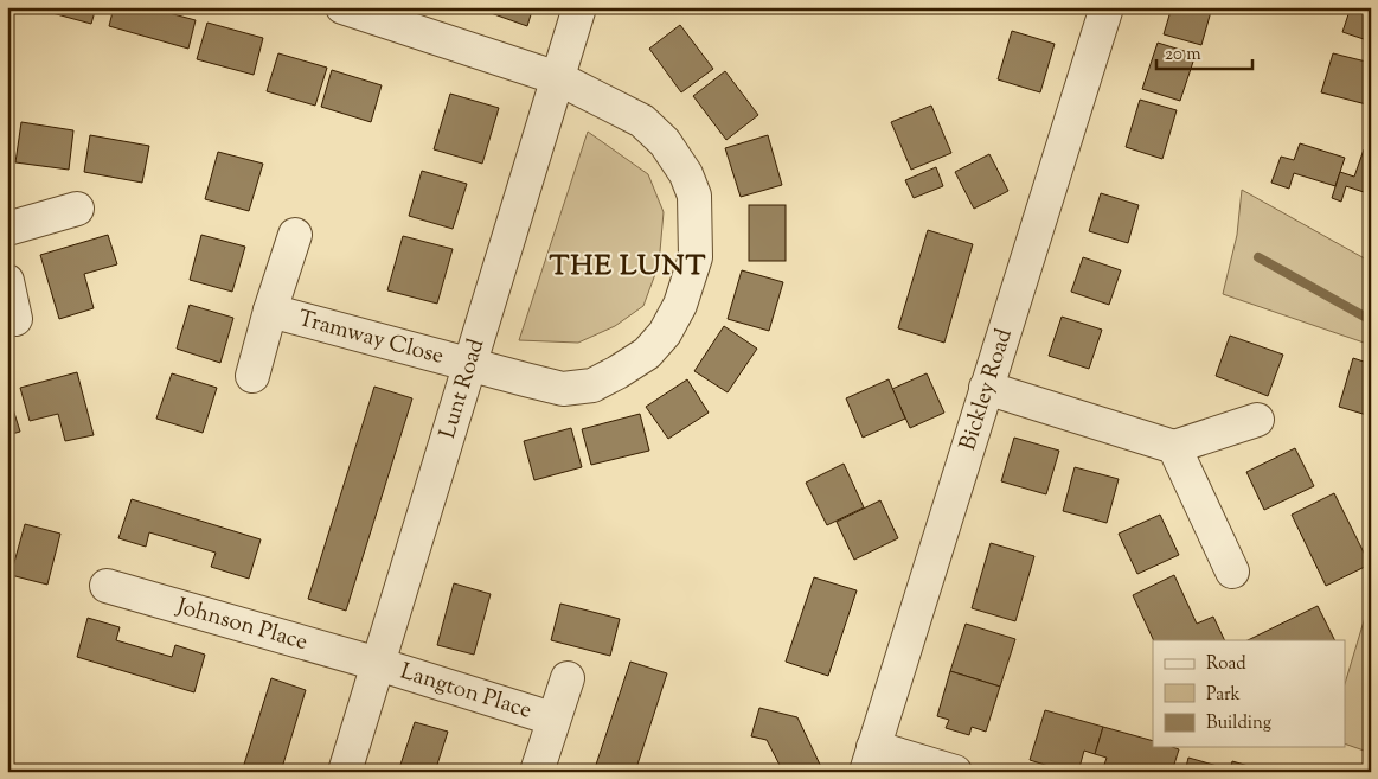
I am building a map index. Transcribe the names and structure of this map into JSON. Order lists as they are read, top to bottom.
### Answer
{
  "streets": {
    "street": [
      "Tramway Close",
      "Lunt Road",
      "Bickley Road",
      "Johnson Place",
      "Langton Place"
    ]
  },
  "crossings": [
    ["Tramway Close", "Lunt Road"],
    ["Lunt Road", "Johnson Place"],
    ["Lunt Road", "Langton Place"],
    ["Johnson Place", "Langton Place"]
  ],
  "districts": ["THE LUNT"],
  "legend": ["Road", "Park", "Building"],
  "scale_bar": "20 m"
}
